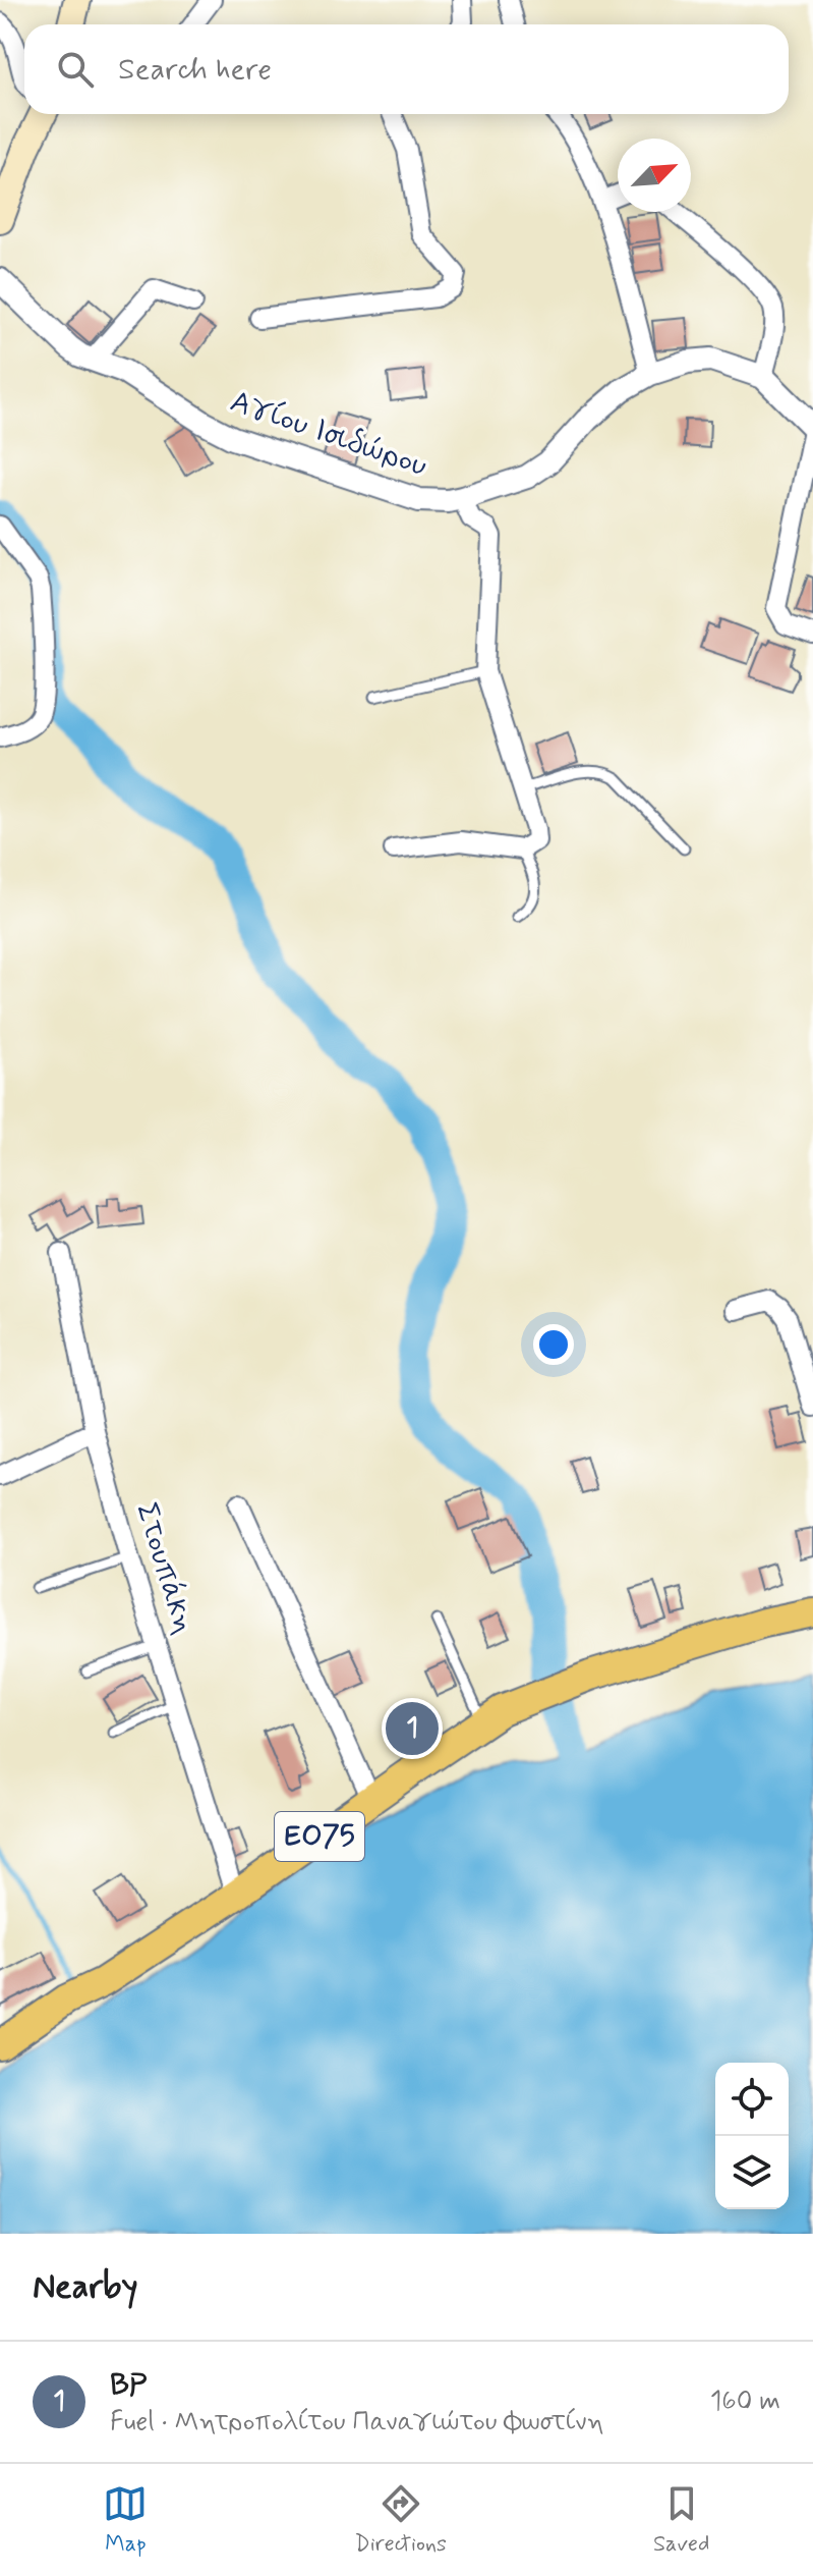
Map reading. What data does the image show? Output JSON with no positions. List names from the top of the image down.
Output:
{
  "streets": {
    "main road": ["ΕΟ75"],
    "street": ["Αγίου Ισιδώρου", "Στουπάκη"]
  },
  "crossings": [
    ["Στουπάκη", "ΕΟ75"]
  ],
  "north": "top right",
  "page": {
    "search": "Search here",
    "pins": "1",
    "heading": "Nearby",
    "list": [
      {
        "mark": "1",
        "name": "BP",
        "note": "Fuel · Μητροπολίτου Παναγιώτου Φωστίνη",
        "value": "160 m"
      }
    ],
    "nav": ["Map", "Directions", "Saved"]
  }
}
